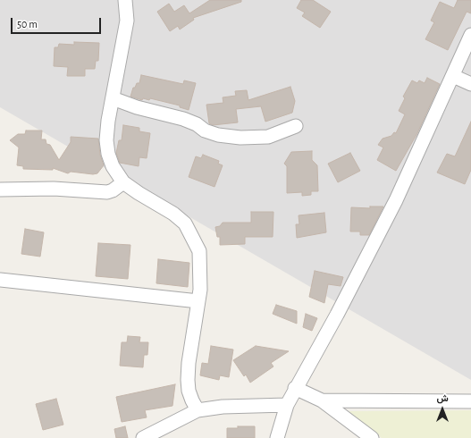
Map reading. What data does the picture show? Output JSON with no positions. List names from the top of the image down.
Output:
{
  "scale_bar": "50 m",
  "north": "top"
}
